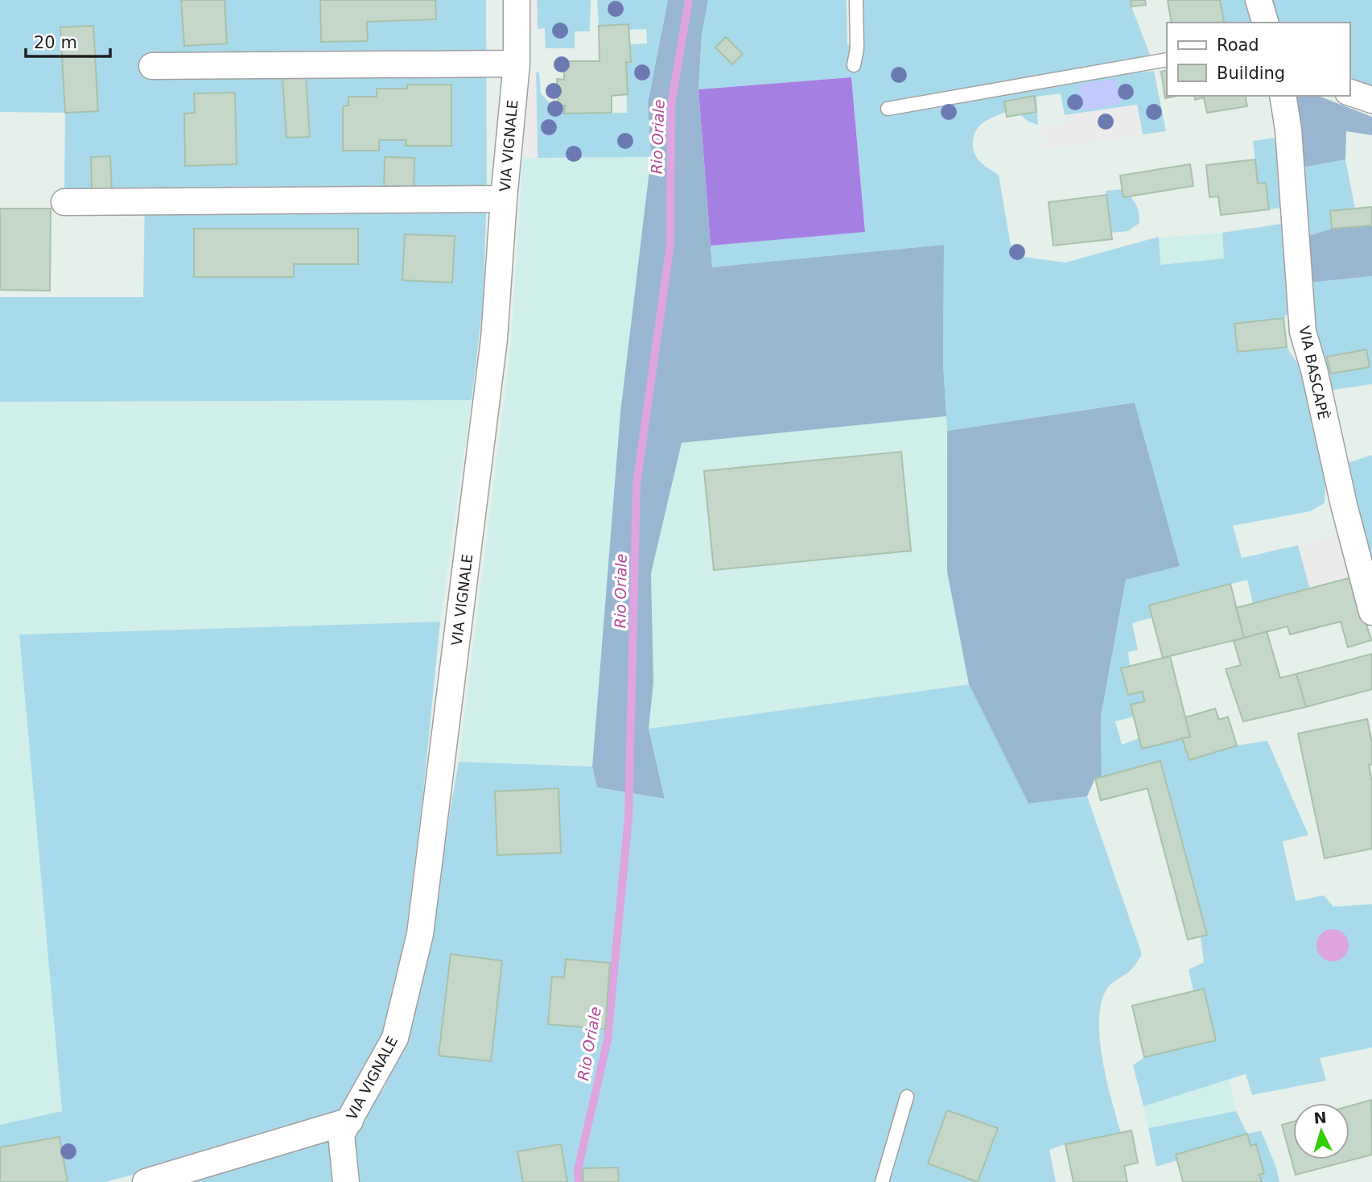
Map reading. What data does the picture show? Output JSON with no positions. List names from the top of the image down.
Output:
{
  "streets": {
    "street": ["VIA VIGNALE", "VIA BASCAPÈ"]
  },
  "water": ["Rio Oriale"],
  "legend": ["Road", "Building"],
  "scale_bar": "20 m",
  "north": "top"
}
